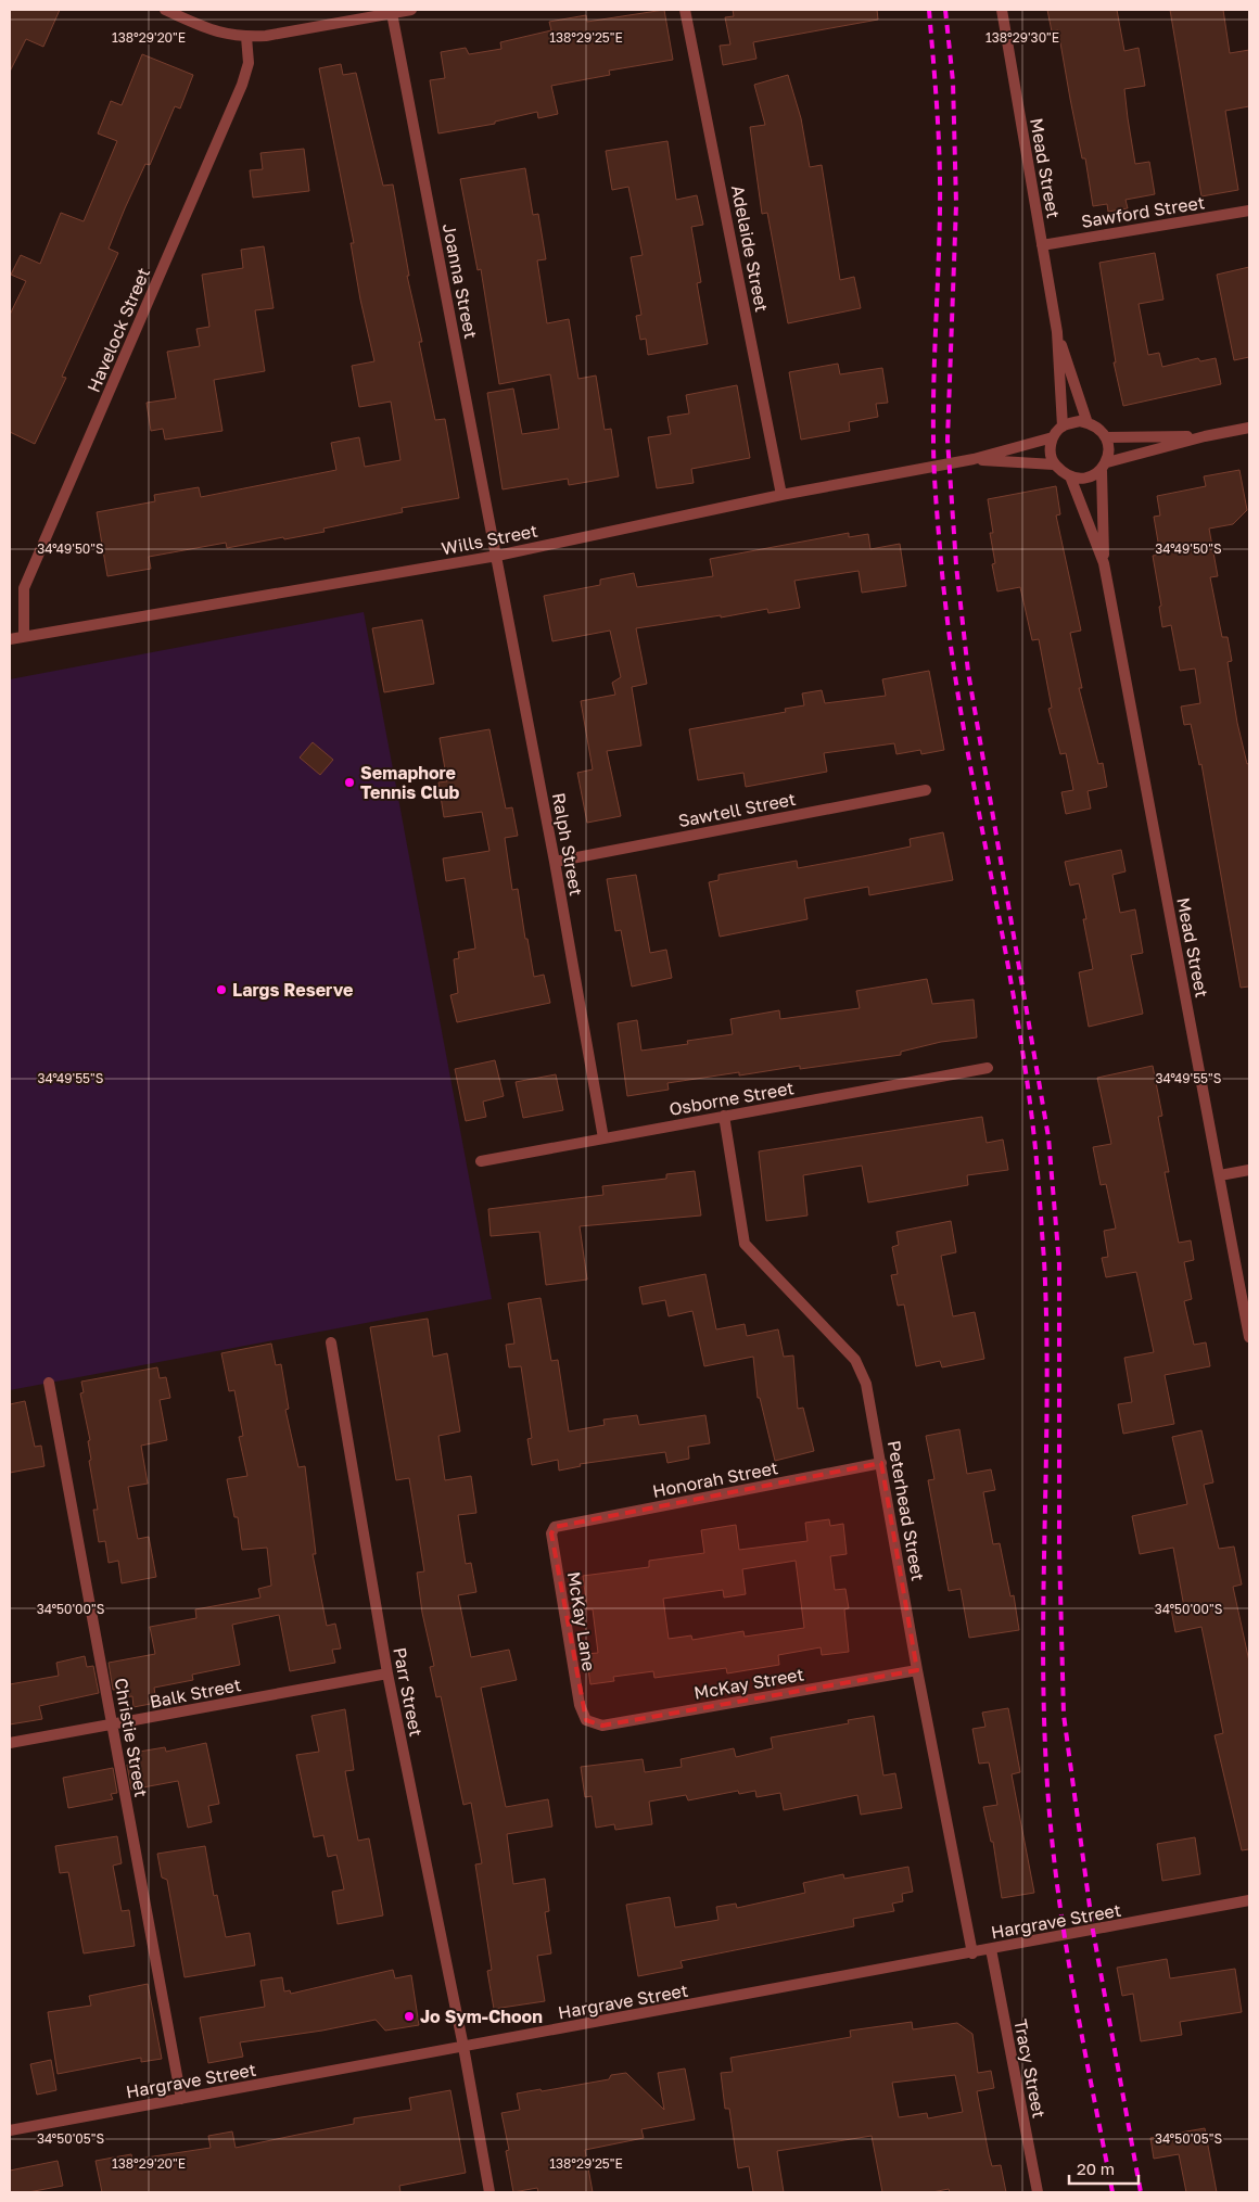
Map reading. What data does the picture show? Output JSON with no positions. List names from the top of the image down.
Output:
{
  "streets": {
    "street": [
      "Mead Street",
      "Sawford Street",
      "Adelaide Street",
      "Joanna Street",
      "Havelock Street",
      "Wills Street",
      "Sawtell Street",
      "Ralph Street",
      "Osborne Street",
      "Honorah Street",
      "Peterhead Street",
      "McKay Lane",
      "McKay Street",
      "Parr Street",
      "Balk Street",
      "Christie Street",
      "Hargrave Street",
      "Tracy Street"
    ]
  },
  "crossings": [
    ["Mead Street", "Sawford Street"],
    ["Mead Street", "Wills Street"],
    ["Adelaide Street", "Wills Street"],
    ["Joanna Street", "Wills Street"],
    ["Joanna Street", "Ralph Street"],
    ["Havelock Street", "Wills Street"],
    ["Wills Street", "Ralph Street"],
    ["Sawtell Street", "Ralph Street"],
    ["Ralph Street", "Osborne Street"],
    ["Osborne Street", "Peterhead Street"],
    ["Honorah Street", "Peterhead Street"],
    ["Honorah Street", "McKay Lane"],
    ["Peterhead Street", "McKay Street"],
    ["Peterhead Street", "Hargrave Street"],
    ["McKay Lane", "McKay Street"],
    ["Parr Street", "Balk Street"],
    ["Parr Street", "Hargrave Street"],
    ["Balk Street", "Christie Street"],
    ["Christie Street", "Hargrave Street"],
    ["Hargrave Street", "Tracy Street"]
  ],
  "places": ["Semaphore Tennis Club", "Largs Reserve", "Jo Sym-Choon"],
  "scale_bar": "20 m",
  "coordinates": [
    "138°29'20\"E",
    "138°29'25\"E",
    "138°29'30\"E",
    "34°49'50\"S",
    "34°49'55\"S",
    "34°50'00\"S",
    "34°50'05\"S"
  ]
}
